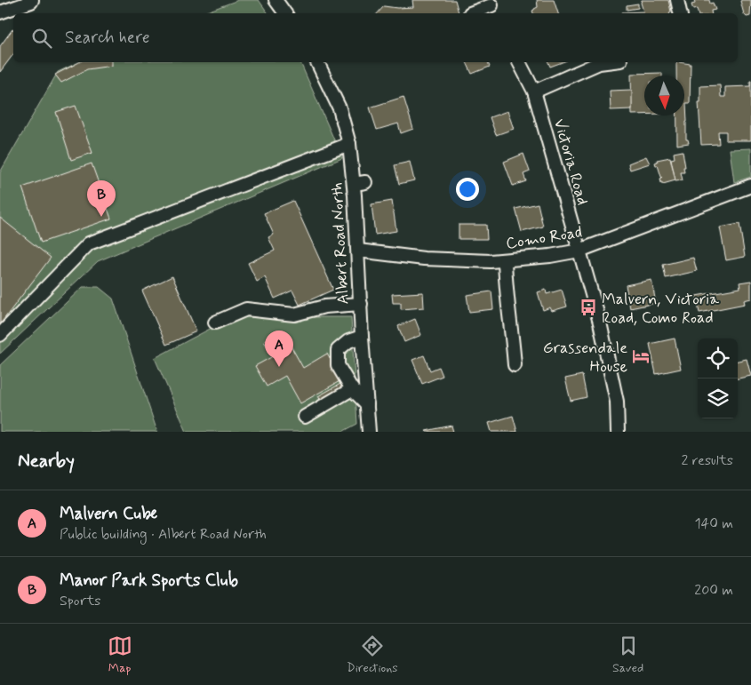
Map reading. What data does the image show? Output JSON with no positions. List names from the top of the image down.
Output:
{
  "streets": {
    "street": ["Victoria Road", "Como Road", "Albert Road North"]
  },
  "crossings": [
    ["Victoria Road", "Como Road"],
    ["Como Road", "Albert Road North"]
  ],
  "places": {
    "bus stop": ["Malvern, Victoria Road, Como Road"],
    "hotel": ["Grassendale House"]
  },
  "north": "bottom",
  "page": {
    "search": "Search here",
    "pins": ["B", "A"],
    "heading": ["Nearby", "2 results"],
    "list": [
      {
        "mark": "A",
        "name": "Malvern Cube",
        "note": "Public building · Albert Road North",
        "value": "140 m"
      },
      {
        "mark": "B",
        "name": "Manor Park Sports Club",
        "note": "Sports",
        "value": "200 m"
      }
    ],
    "nav": ["Map", "Directions", "Saved"]
  }
}
